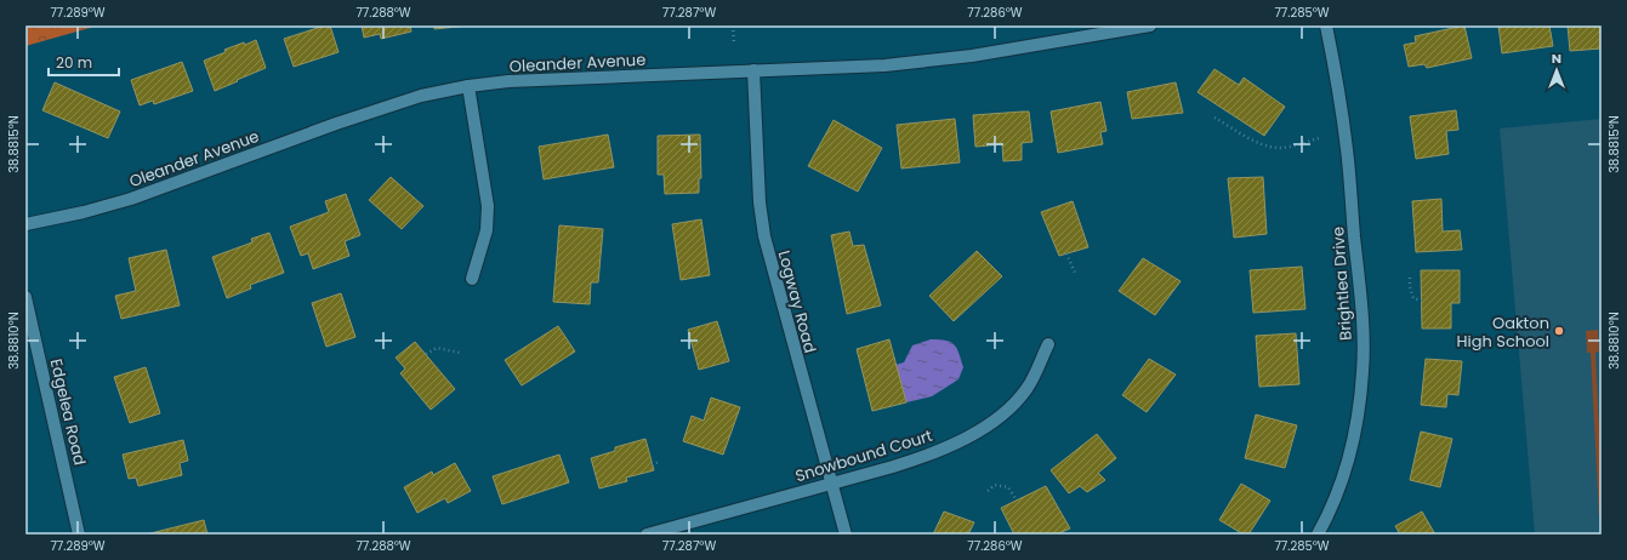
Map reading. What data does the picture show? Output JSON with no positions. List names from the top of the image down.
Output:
{
  "streets": {
    "street": [
      "Oleander Avenue",
      "Brightlea Drive",
      "Logway Road",
      "Edgelea Road",
      "Snowbound Court"
    ]
  },
  "crossings": [
    ["Oleander Avenue", "Logway Road"],
    ["Logway Road", "Snowbound Court"]
  ],
  "places": ["Oakton High School"],
  "scale_bar": "20 m",
  "north": "top",
  "coordinates": [
    "77.289°W",
    "77.288°W",
    "77.287°W",
    "77.286°W",
    "77.285°W",
    "38.8815°N",
    "38.8810°N"
  ]
}
